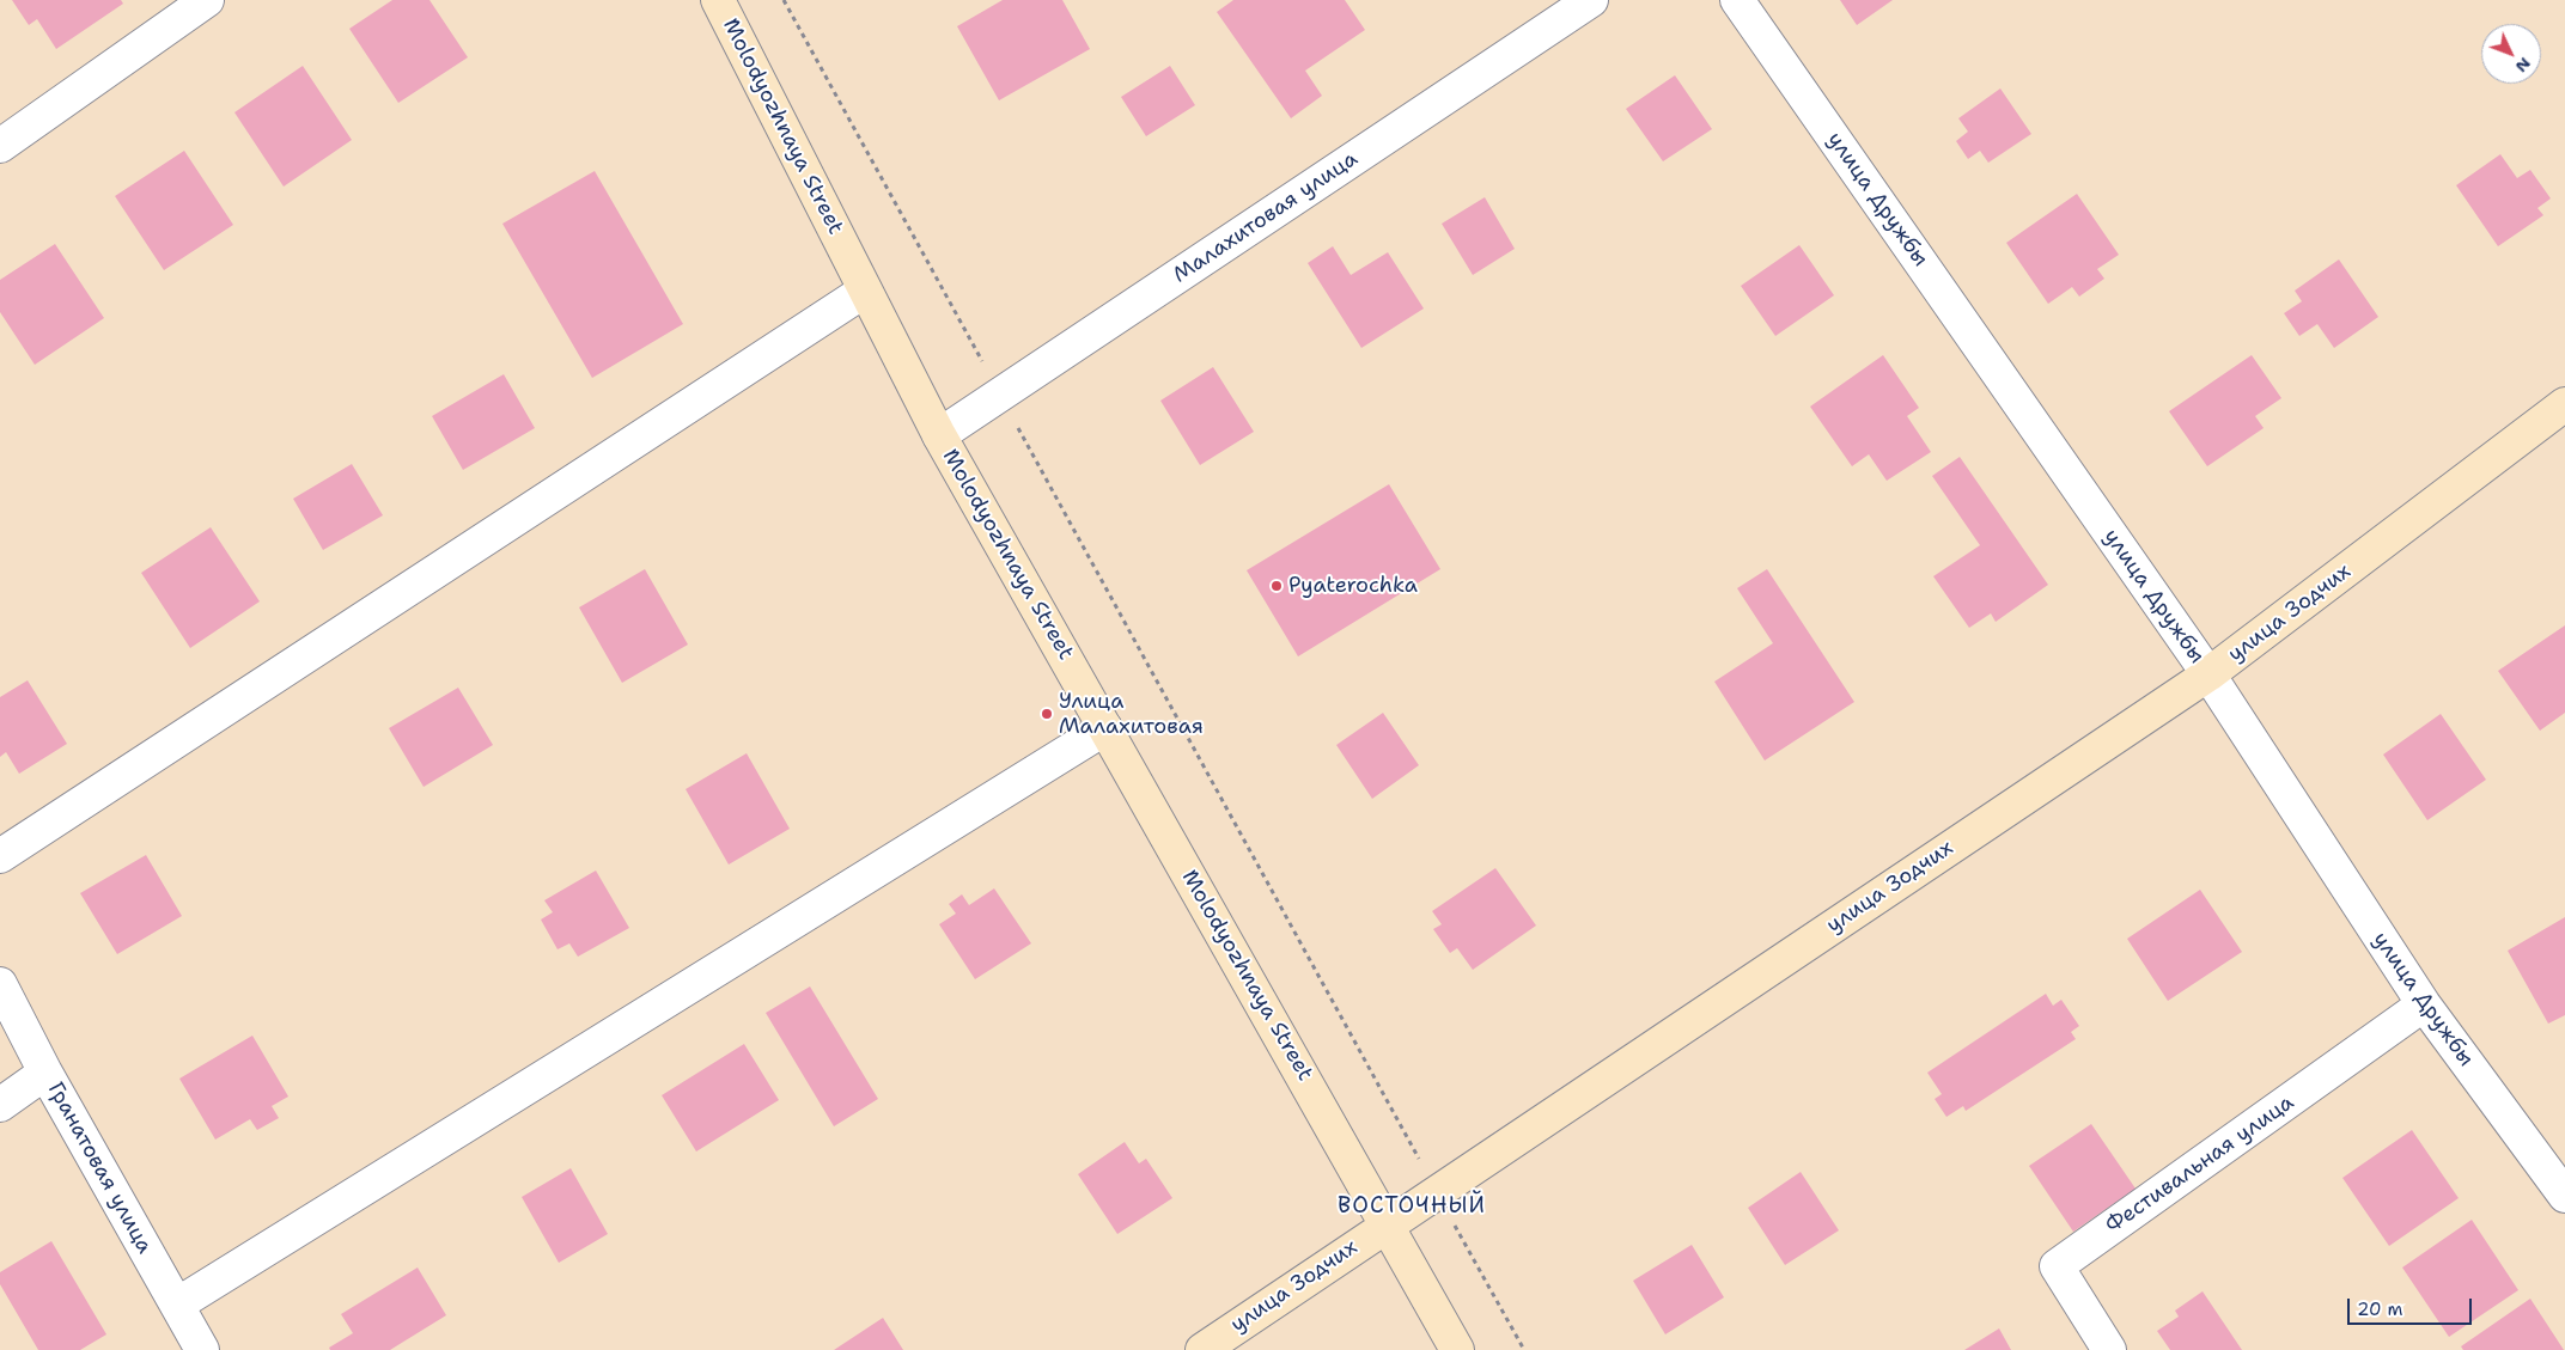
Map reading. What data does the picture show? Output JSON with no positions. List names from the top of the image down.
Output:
{
  "streets": {
    "street": [
      "Molodyozhnaya Street",
      "улица Дружбы",
      "Малахитовая улица",
      "улица Зодчих",
      "Фестивальная улица",
      "Гранатовая улица"
    ]
  },
  "crossings": [
    ["Molodyozhnaya Street", "Малахитовая улица"],
    ["Molodyozhnaya Street", "улица Зодчих"],
    ["улица Дружбы", "улица Зодчих"],
    ["улица Дружбы", "Фестивальная улица"]
  ],
  "districts": ["ВОСТОЧНЫЙ"],
  "places": ["Pyaterochka", "Улица Малахитовая"],
  "scale_bar": "20 m",
  "north": "bottom right"
}
